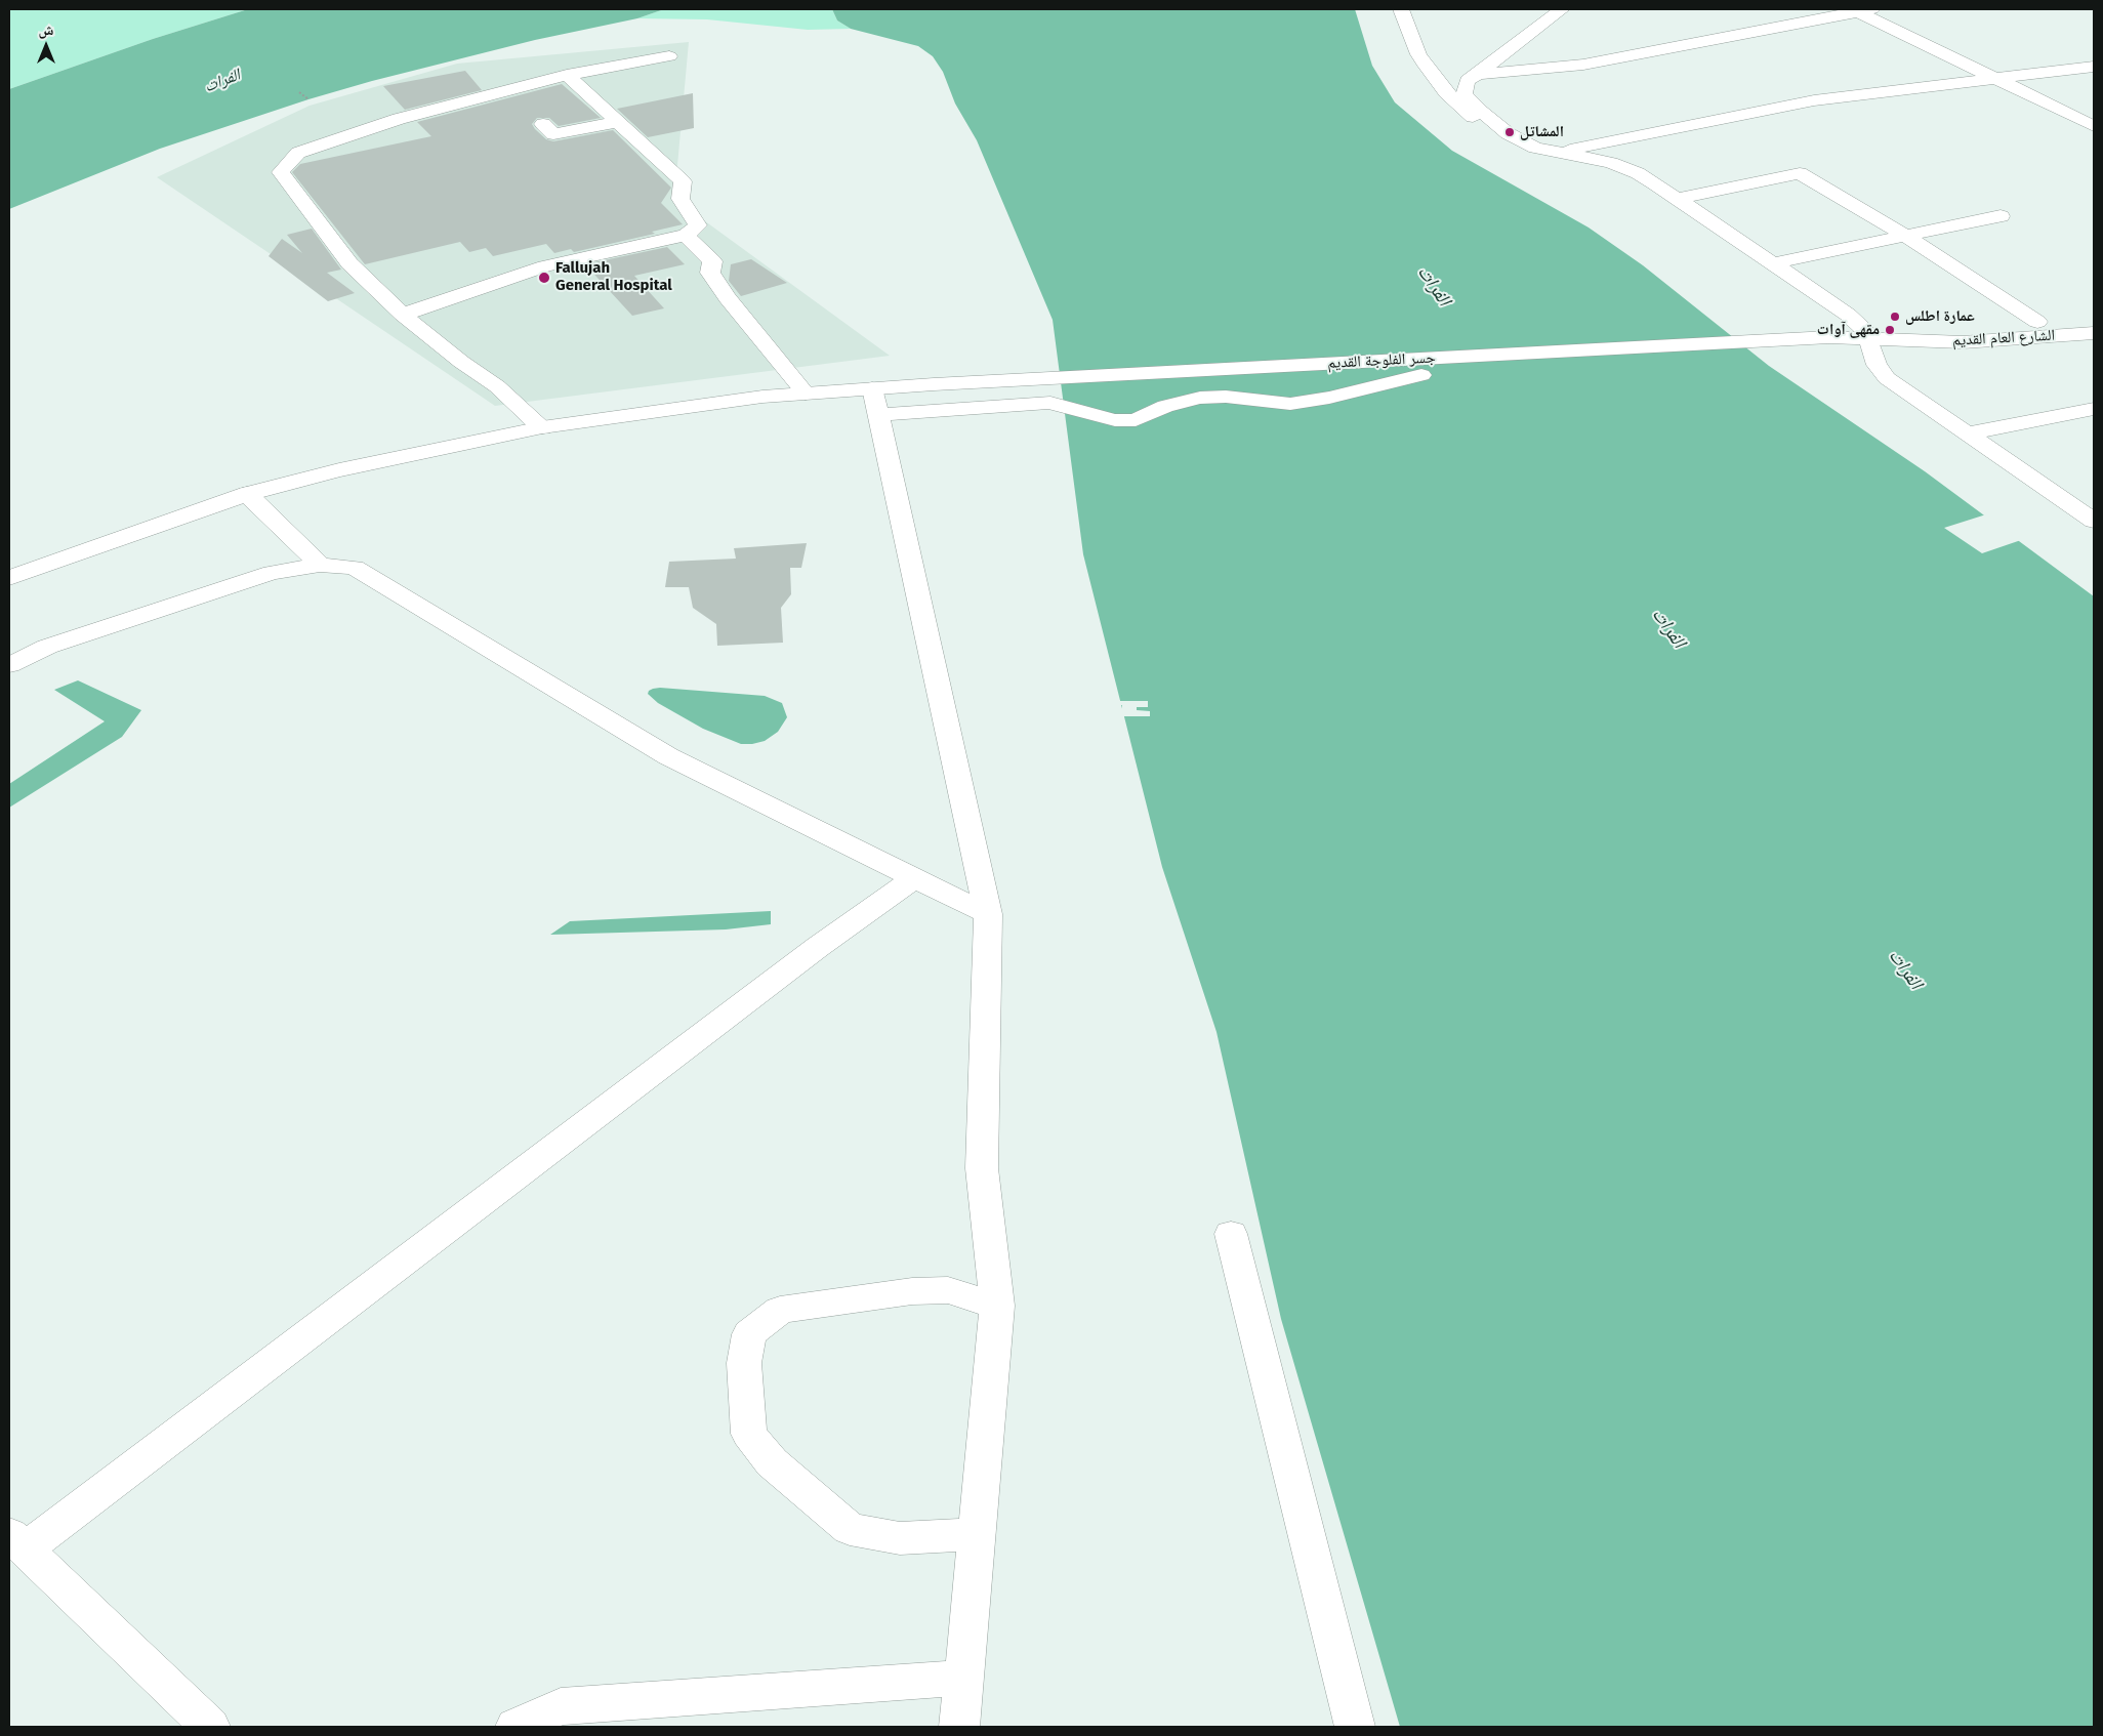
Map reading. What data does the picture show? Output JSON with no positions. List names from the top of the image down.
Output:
{
  "streets": {
    "street": ["الشارع العام القديم", "جسر الفلوجة القديم"]
  },
  "crossings": [
    ["الشارع العام القديم", "جسر الفلوجة القديم"]
  ],
  "water": ["الفرات"],
  "places": [
    "المشاتل",
    "Fallujah General Hospital",
    "عمارة اطلس",
    "مقهى آوات"
  ],
  "north": "top"
}
